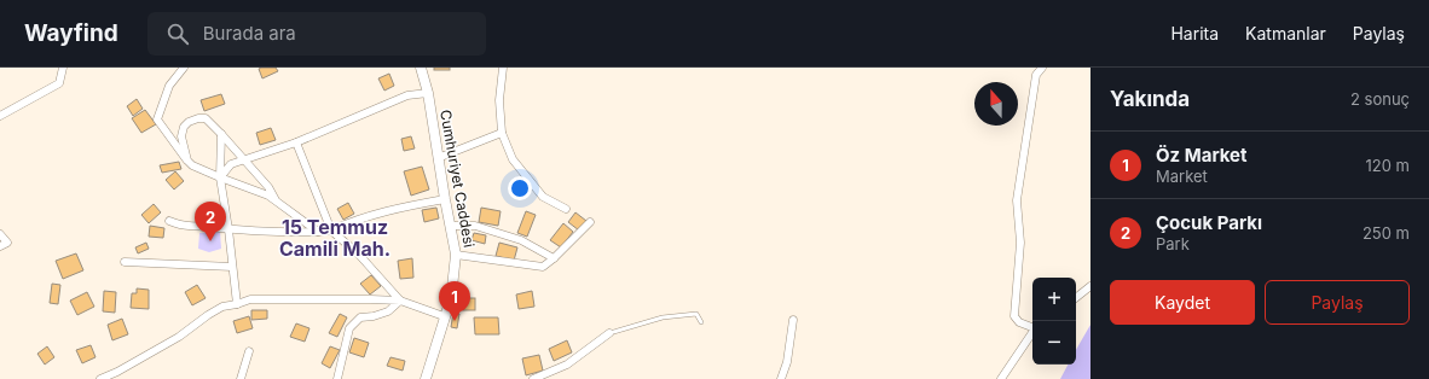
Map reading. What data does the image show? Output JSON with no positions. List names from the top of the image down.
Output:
{
  "streets": {
    "street": ["Cumhuriyet Caddesi"]
  },
  "districts": ["15 Temmuz Camili Mah."],
  "north": "top",
  "page": {
    "header": "Wayfind",
    "search": "Burada ara",
    "nav": ["Harita", "Katmanlar", "Paylaş"],
    "heading": ["Yakında", "2 sonuç"],
    "list": [
      {
        "mark": "1",
        "name": "Öz Market",
        "note": "Market",
        "value": "120 m"
      },
      {
        "mark": "2",
        "name": "Çocuk Parkı",
        "note": "Park",
        "value": "250 m"
      }
    ],
    "pins": ["2", "1"],
    "buttons": ["Kaydet", "Paylaş"],
    "map_buttons": ["+", "−"]
  }
}
